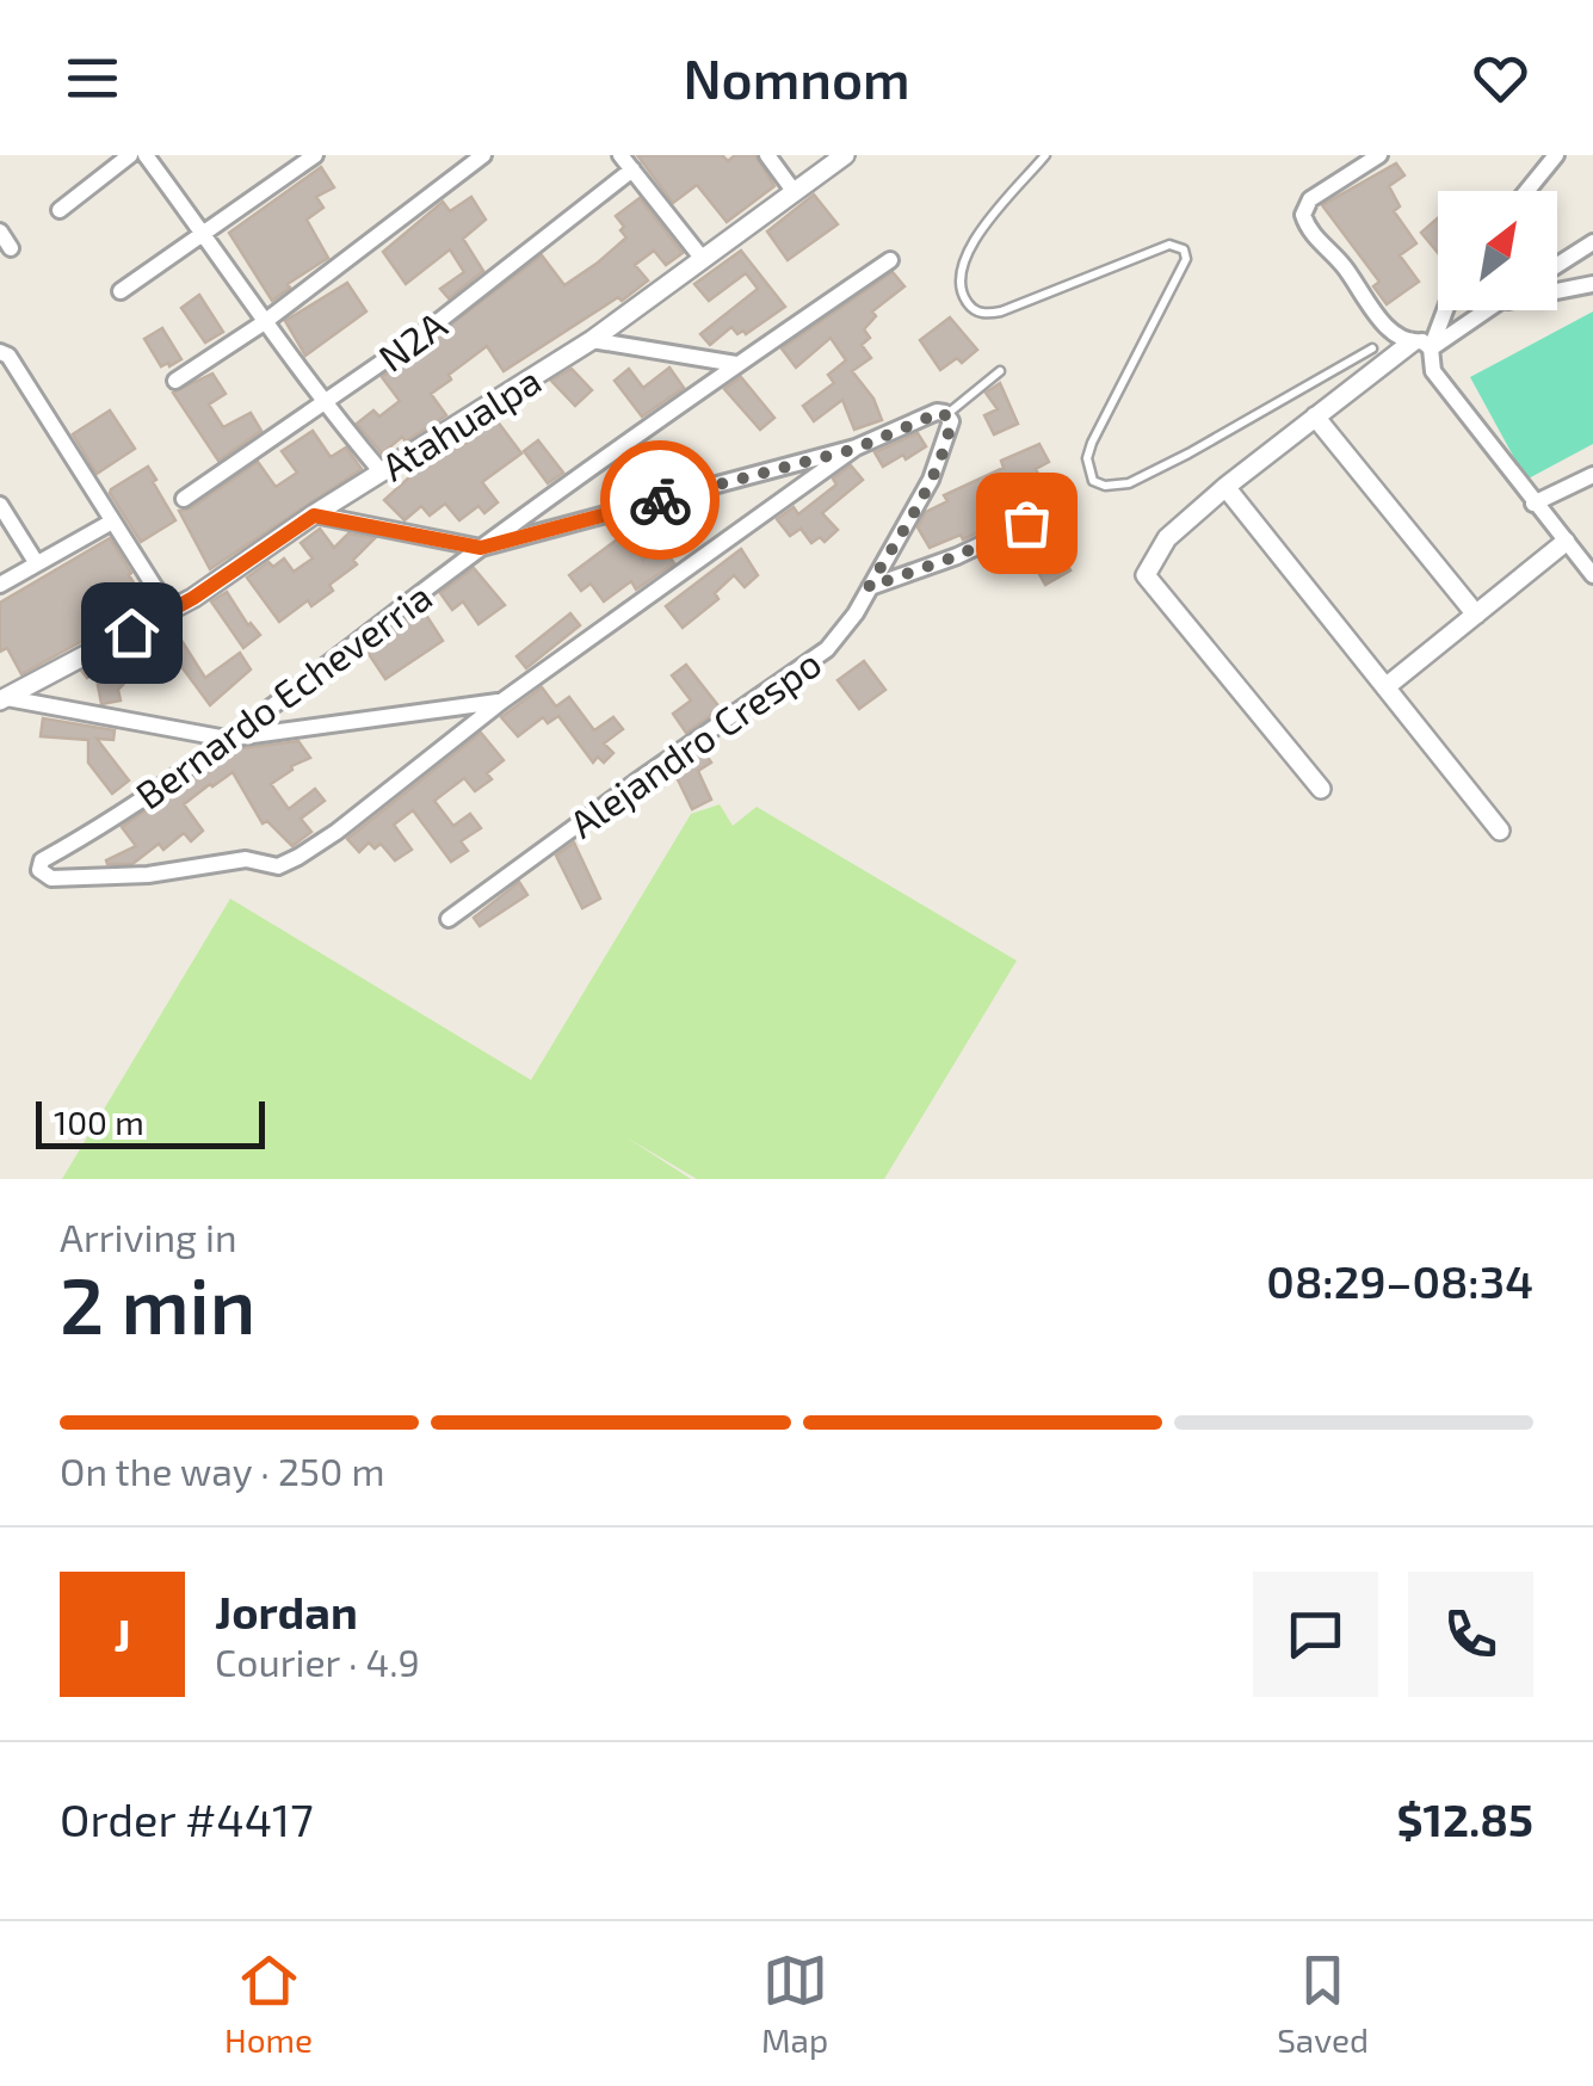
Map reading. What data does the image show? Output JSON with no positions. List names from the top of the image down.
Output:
{
  "streets": {
    "street": [
      "N2A",
      "Atahualpa",
      "Bernardo Echeverria",
      "Alejandro Crespo"
    ]
  },
  "scale_bar": "100 m",
  "north": "top right",
  "page": {
    "header": "Nomnom",
    "scale": "100 m",
    "heading": ["2 min", "Arriving in", "08:29–08:34"],
    "panel": [
      "Jordan",
      "Courier · 4.9",
      "Order #4417",
      "$12.85"
    ],
    "bar": "On the way · 250 m",
    "round": "J",
    "tabs": ["Home", "Map", "Saved"]
  }
}
